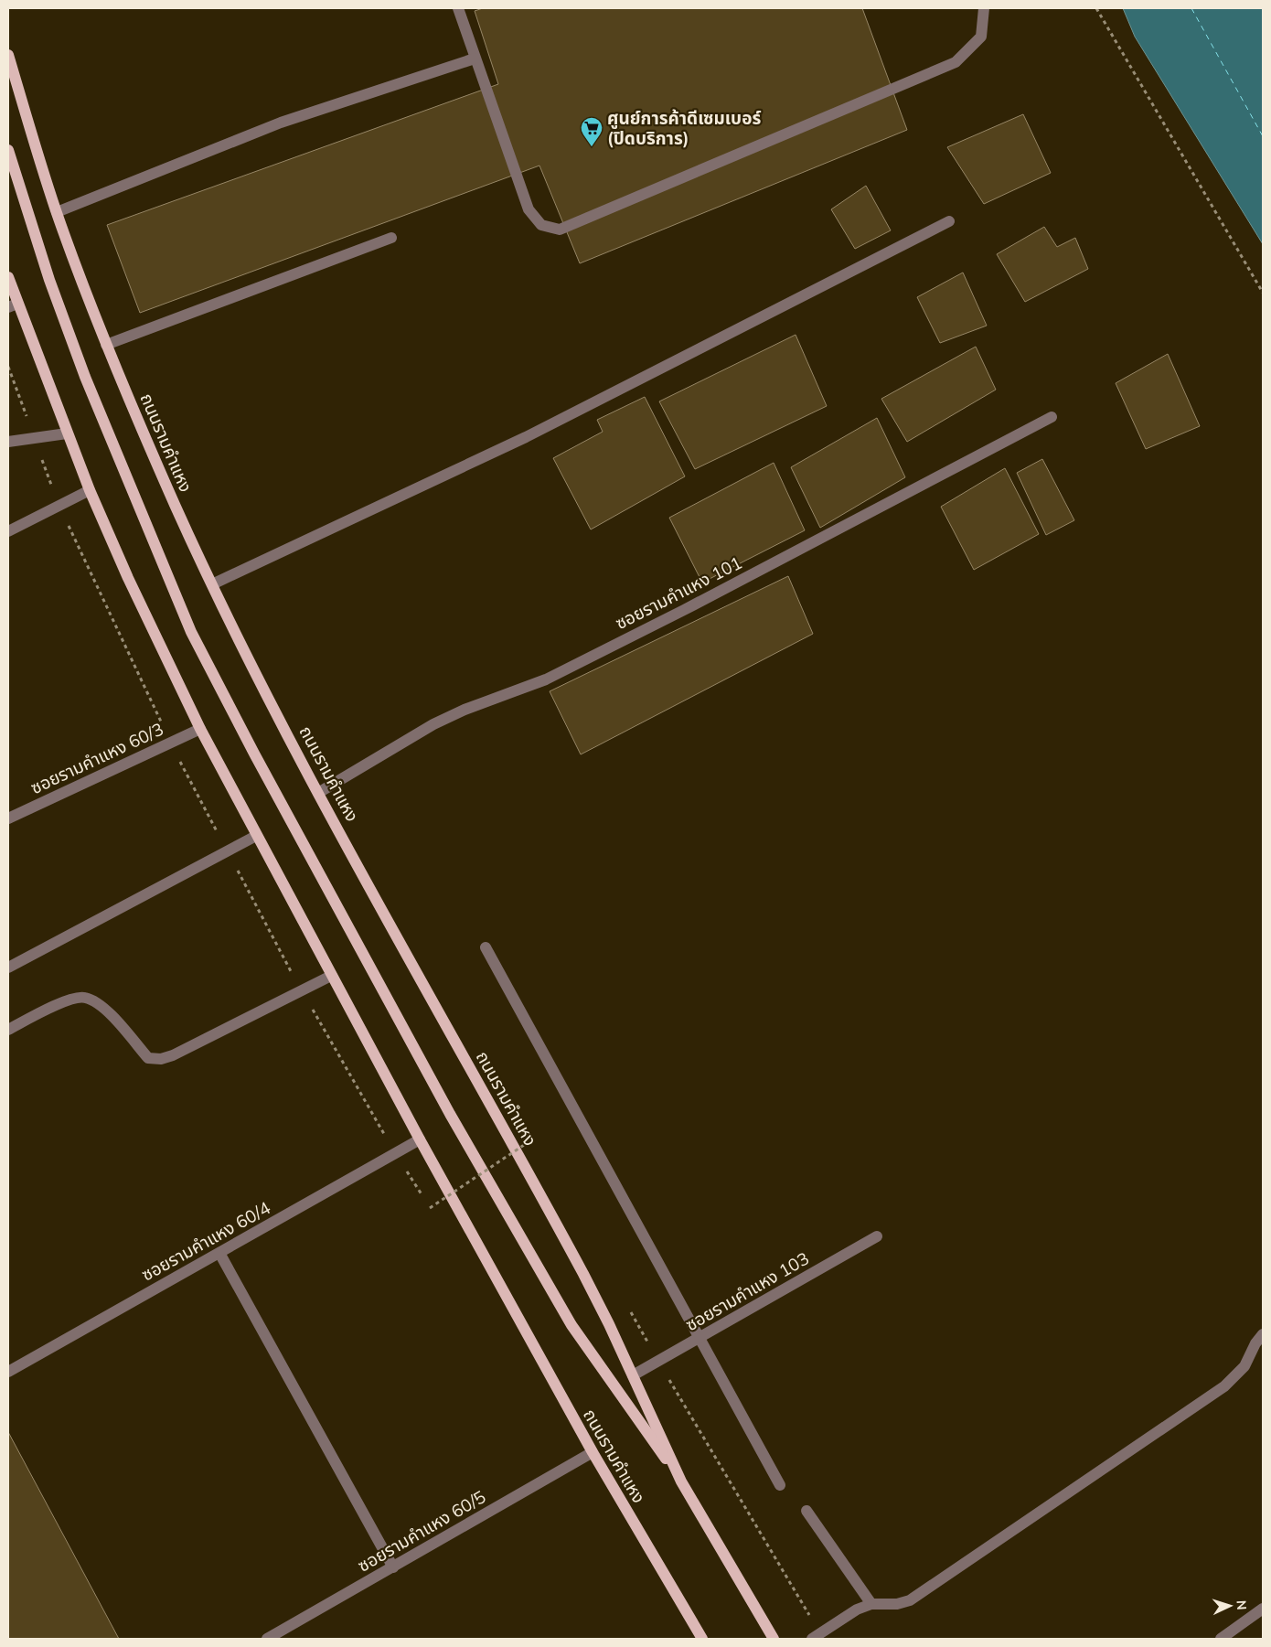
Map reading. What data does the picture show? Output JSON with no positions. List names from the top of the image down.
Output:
{
  "streets": {
    "main road": ["ถนนรามคำแหง"],
    "street": [
      "ซอยรามคำแหง 101",
      "ซอยรามคำแหง 60/3",
      "ซอยรามคำแหง 60/4",
      "ซอยรามคำแหง 103",
      "ซอยรามคำแหง 60/5"
    ]
  },
  "crossings": [
    ["ถนนรามคำแหง", "ซอยรามคำแหง 101"],
    ["ถนนรามคำแหง", "ซอยรามคำแหง 60/3"],
    ["ถนนรามคำแหง", "ซอยรามคำแหง 60/4"],
    ["ถนนรามคำแหง", "ซอยรามคำแหง 103"],
    ["ถนนรามคำแหง", "ซอยรามคำแหง 60/5"]
  ],
  "places": {
    "supermarket": ["ศูนย์การค้าดีเซมเบอร์ (ปิดบริการ)"]
  },
  "north": "right"
}
